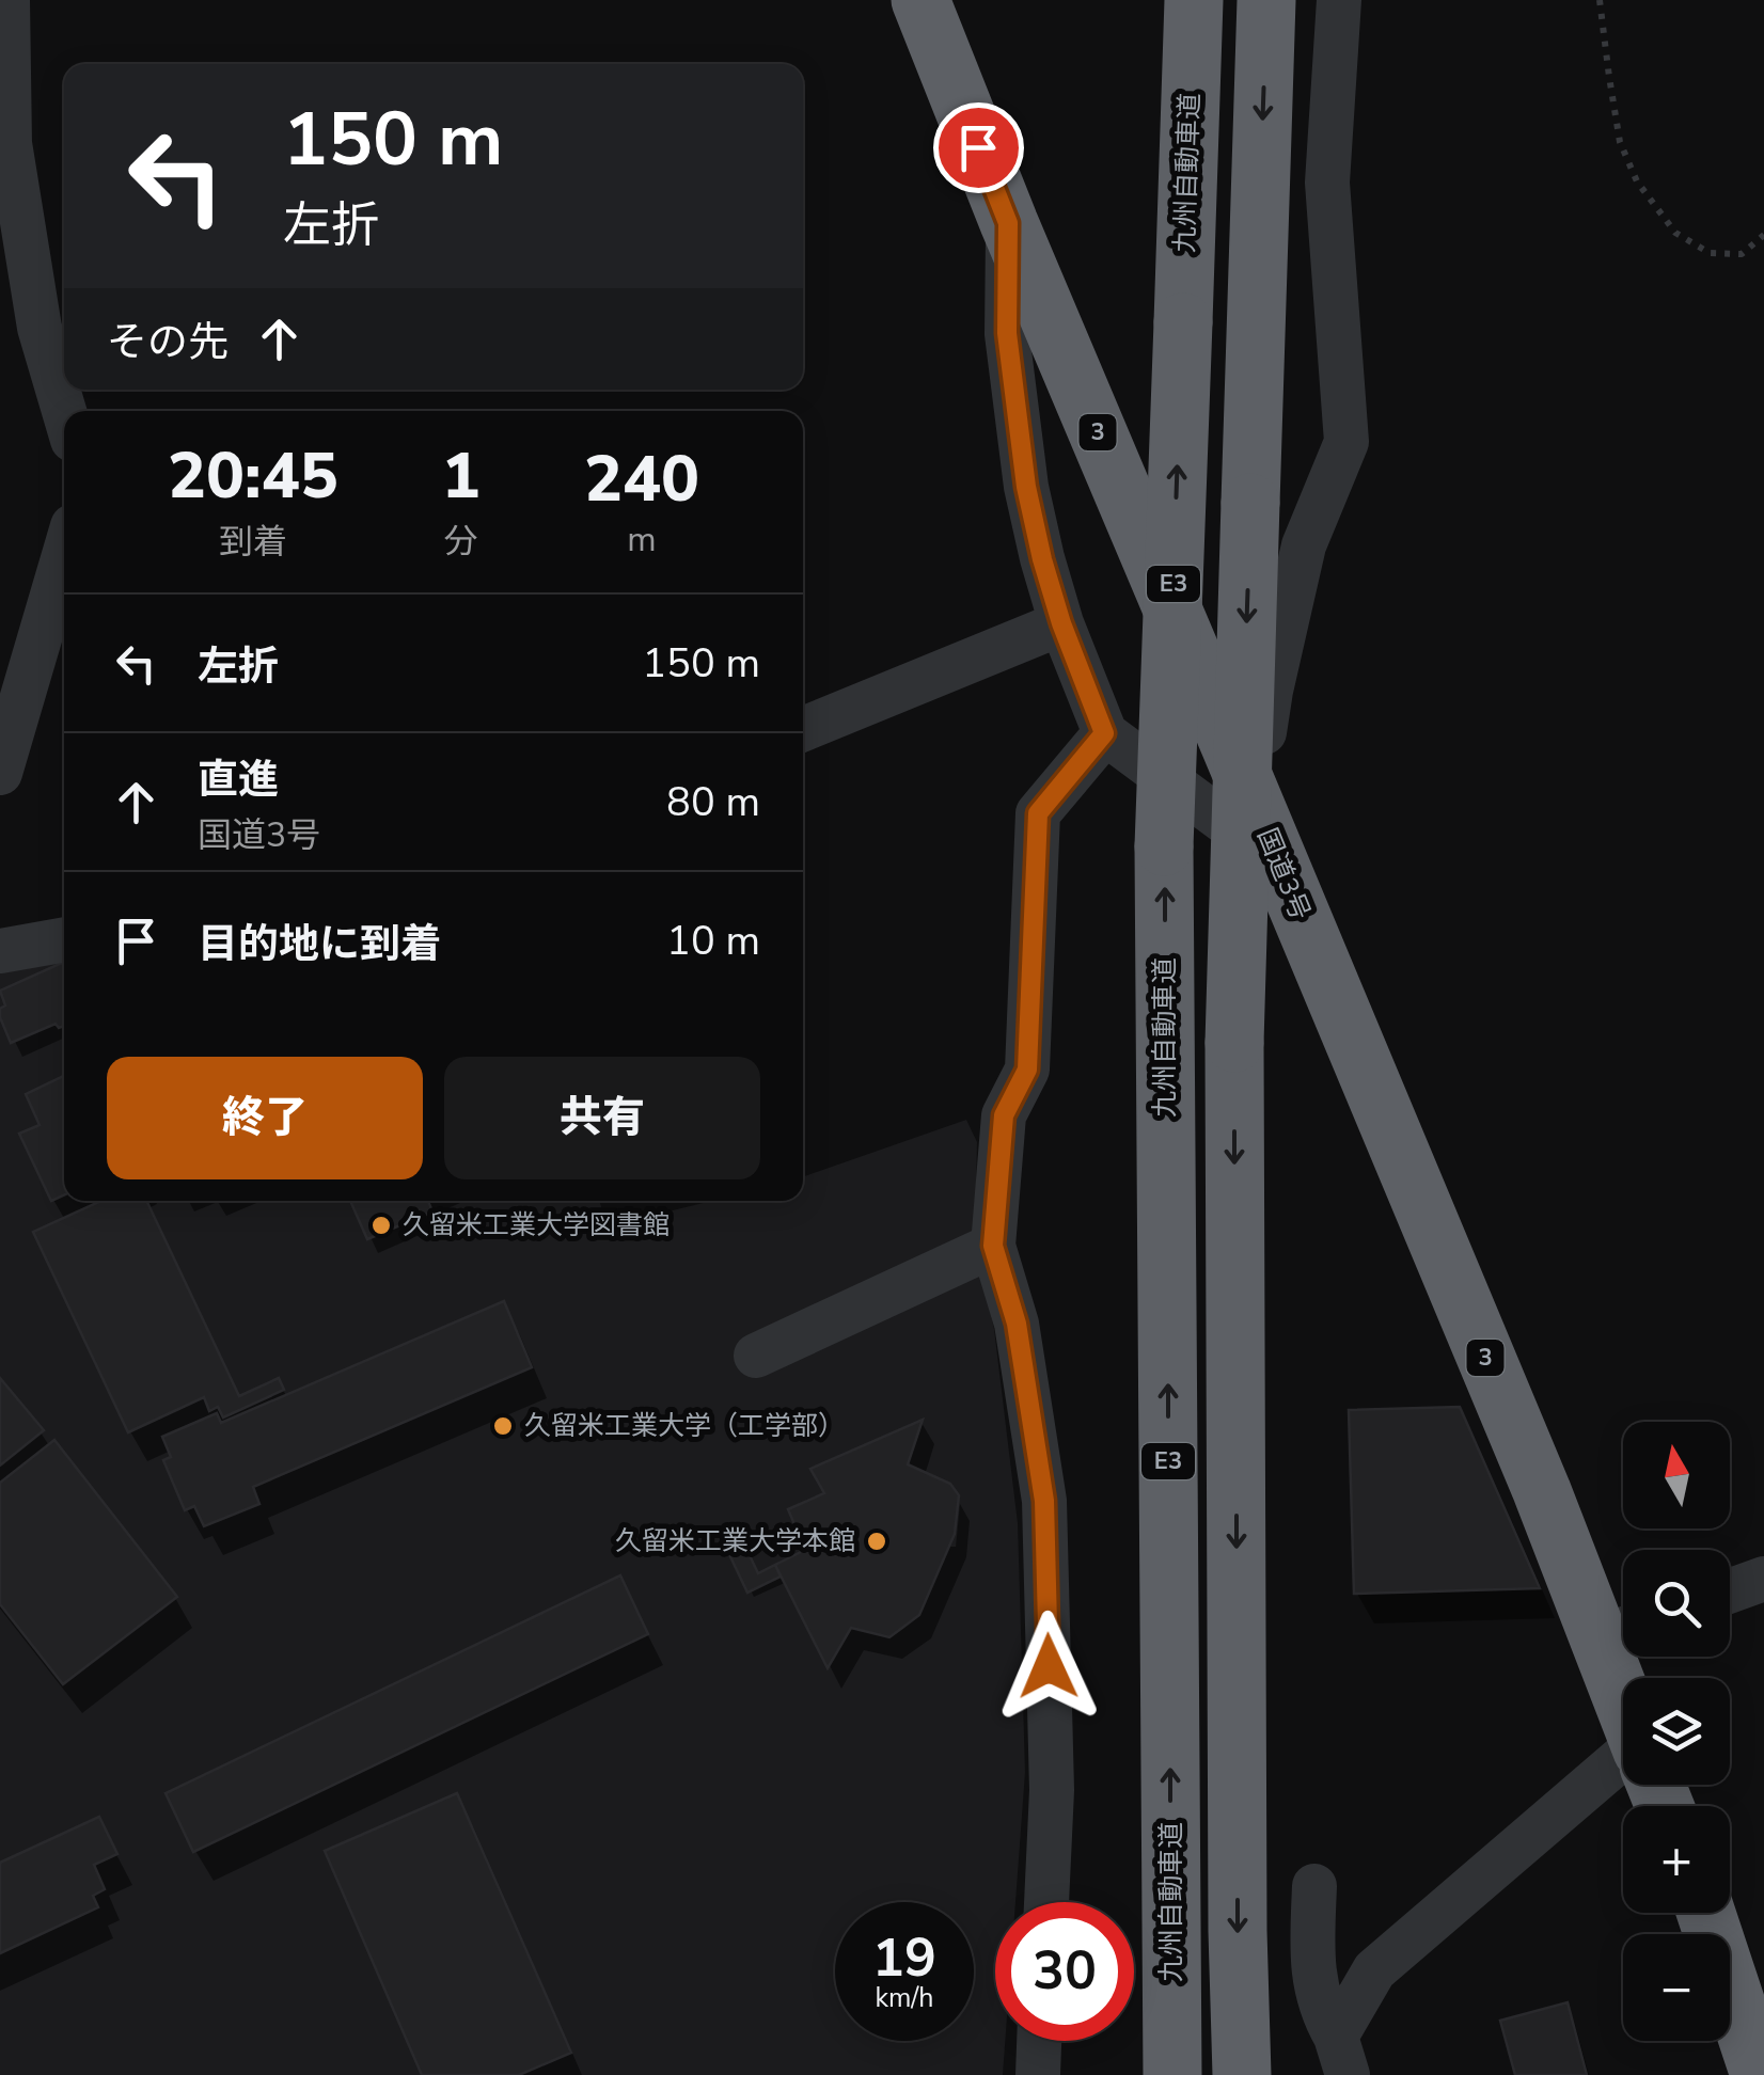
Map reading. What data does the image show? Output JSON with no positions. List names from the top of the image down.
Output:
{
  "streets": {
    "highway": [
      "九州自動車道",
      "3",
      "E3",
      "国道3号"
    ]
  },
  "places": ["久留米工業大学図書館", "久留米工業大学（工学部）", "久留米工業大学本館"],
  "north": "top",
  "page": {
    "turn": ["150 m", "左折"],
    "then": "その先",
    "eta": [
      "20:45",
      "到着",
      "1",
      "分",
      "240",
      "m"
    ],
    "list": [
      {
        "name": "左折",
        "value": "150 m"
      },
      {
        "name": "直進",
        "note": "国道3号",
        "value": "80 m"
      },
      {
        "name": "目的地に到着",
        "value": "10 m"
      }
    ],
    "buttons": ["終了", "共有"],
    "map_buttons": ["+", "−"],
    "speed": "19 km/h",
    "limit": "30"
  }
}
